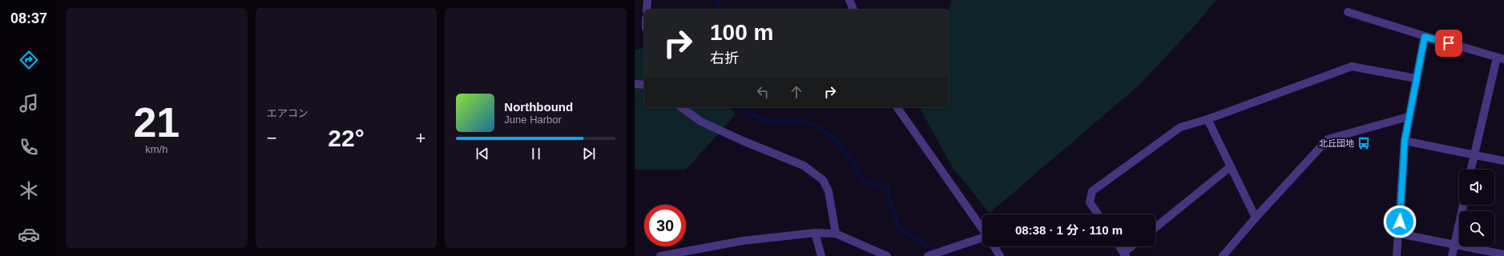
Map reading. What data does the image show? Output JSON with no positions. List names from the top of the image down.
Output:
{
  "places": {
    "bus stop": ["北丘団地"]
  },
  "page": {
    "tabs": "08:37",
    "tile": [
      ["21", "km/h"],
      "エアコン"
    ],
    "turn": ["100 m", "右折"],
    "song": ["Northbound", "June Harbor"],
    "heat": ["−", "22°", "+"],
    "limit": "30",
    "trip": "08:38 · 1 分 · 110 m"
  }
}
